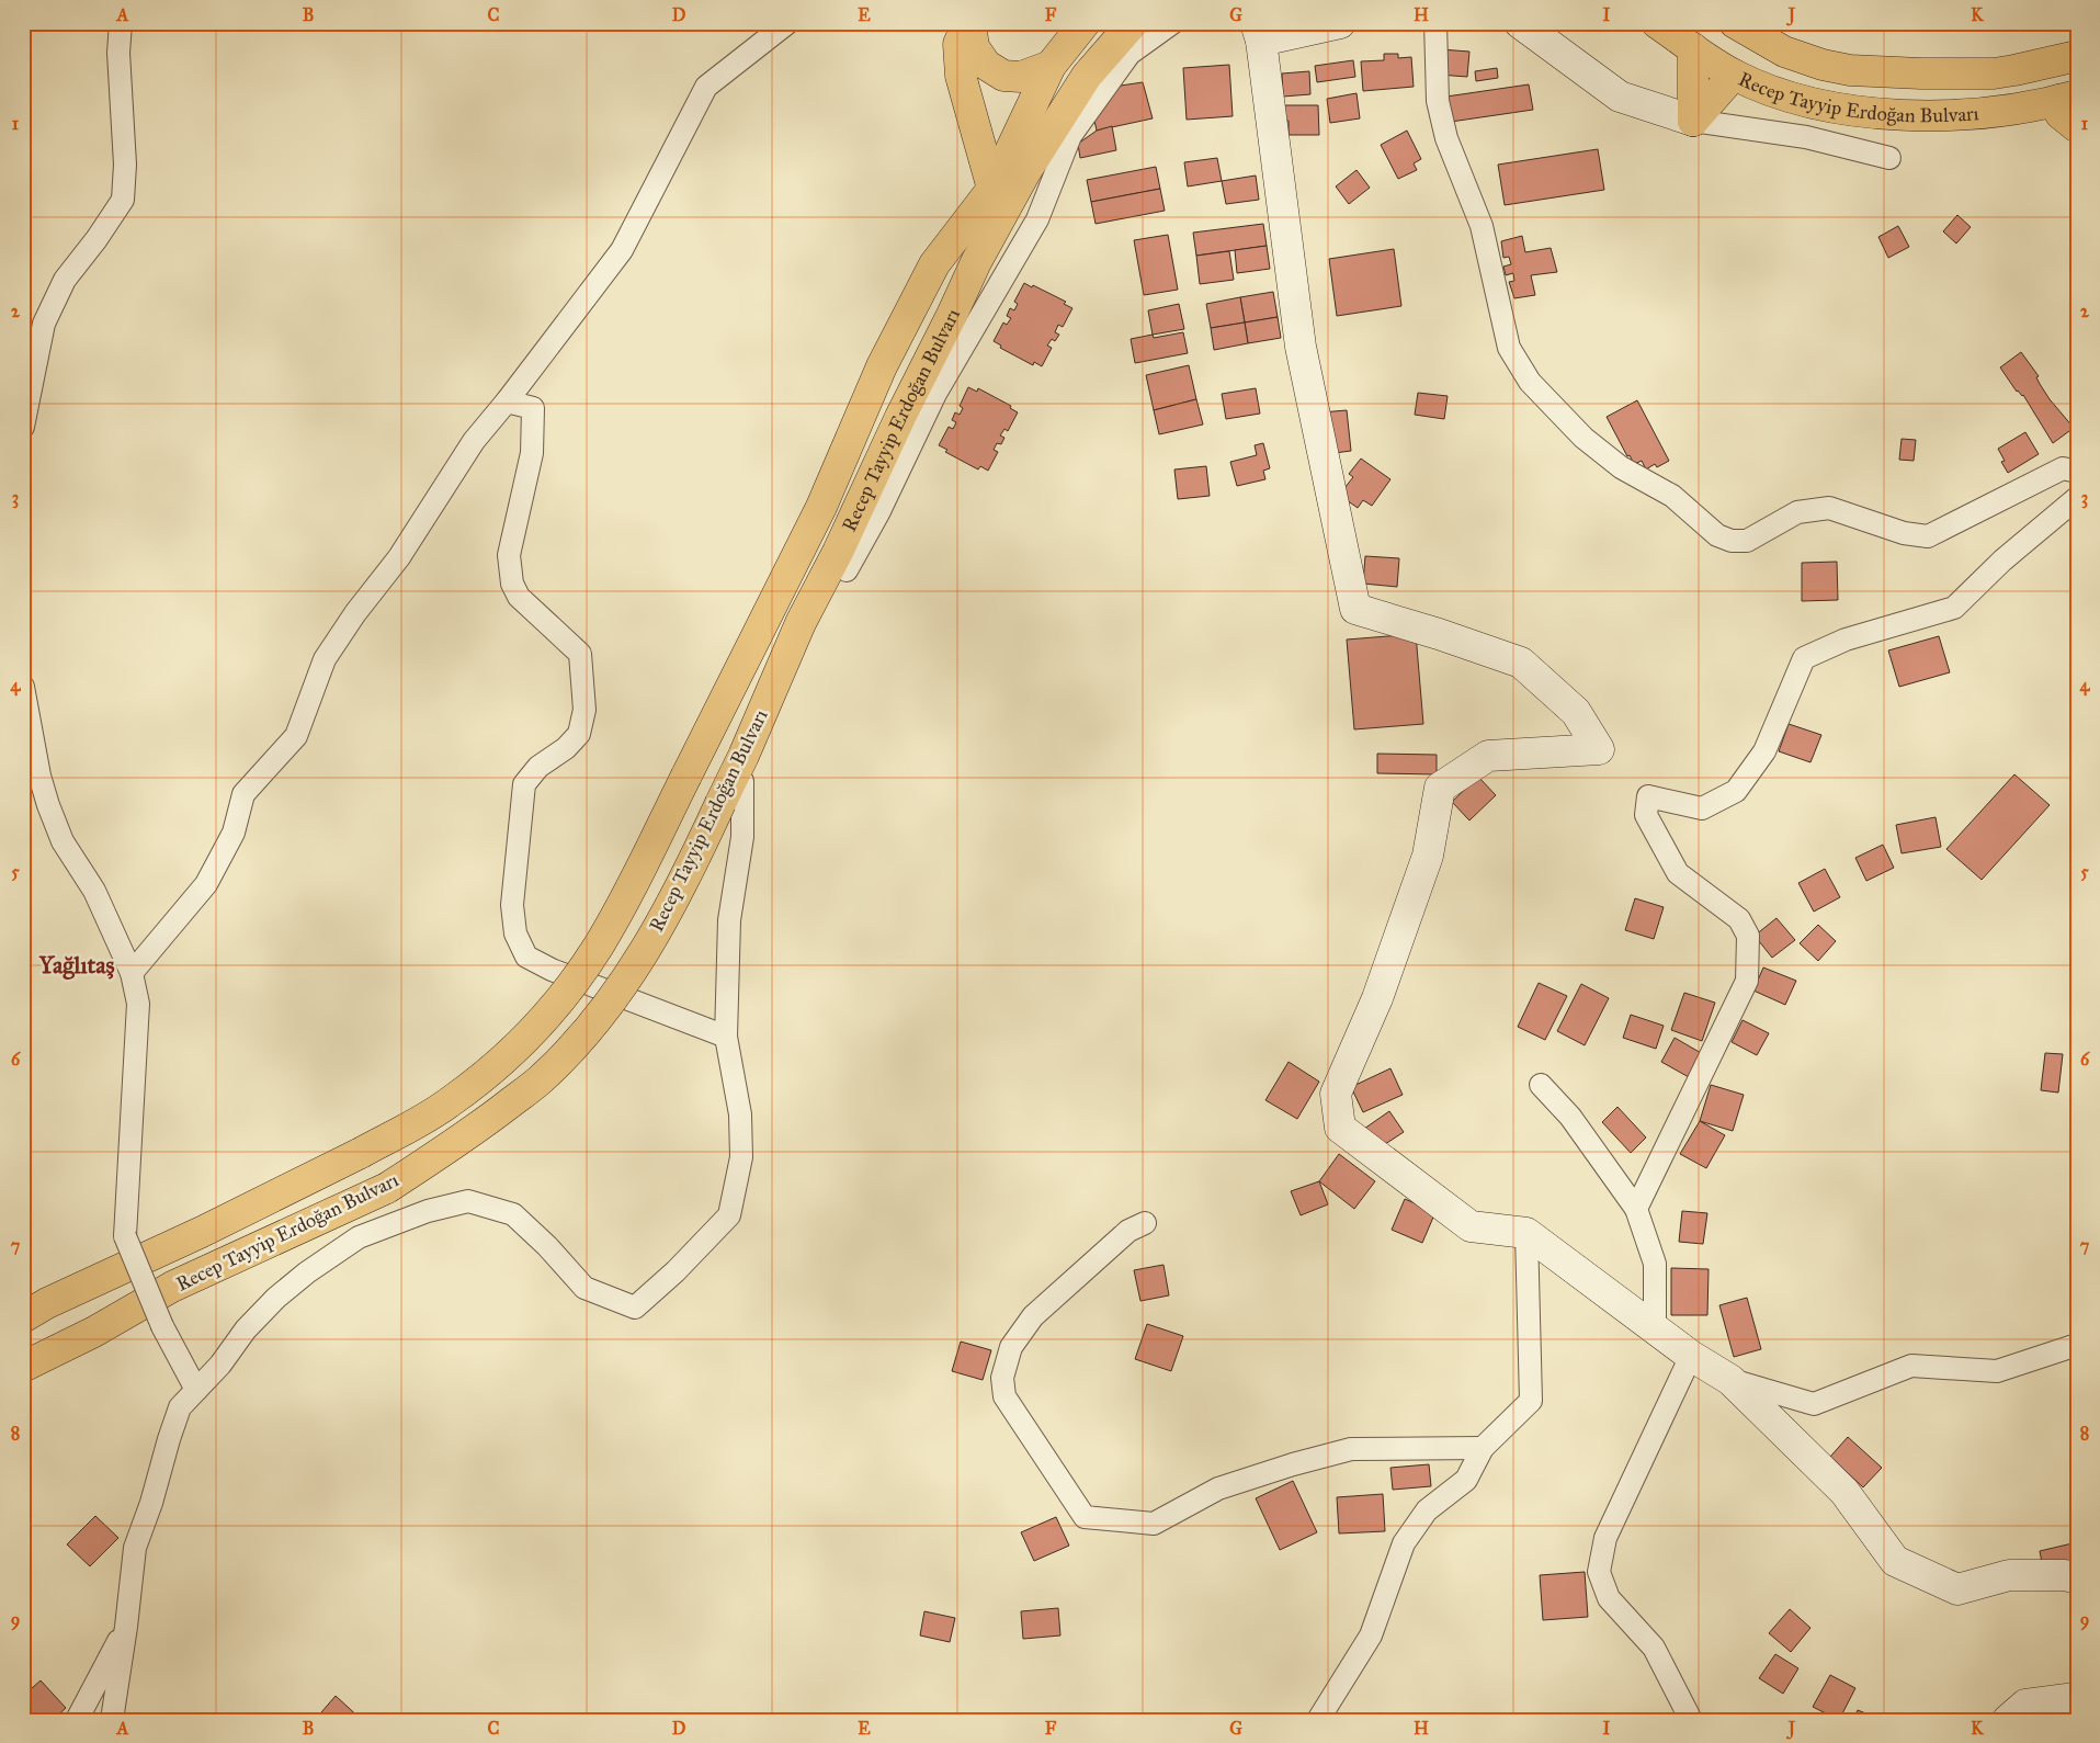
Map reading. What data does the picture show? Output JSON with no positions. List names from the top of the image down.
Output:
{
  "streets": {
    "main road": ["Recep Tayyip Erdoğan Bulvarı"]
  },
  "districts": ["Yağlıtaş"],
  "grid": {
    "columns": [
      "A",
      "B",
      "C",
      "D",
      "E",
      "F",
      "G",
      "H",
      "I",
      "J",
      "K"
    ],
    "rows": [
      "1",
      "2",
      "3",
      "4",
      "5",
      "6",
      "7",
      "8",
      "9"
    ]
  }
}
